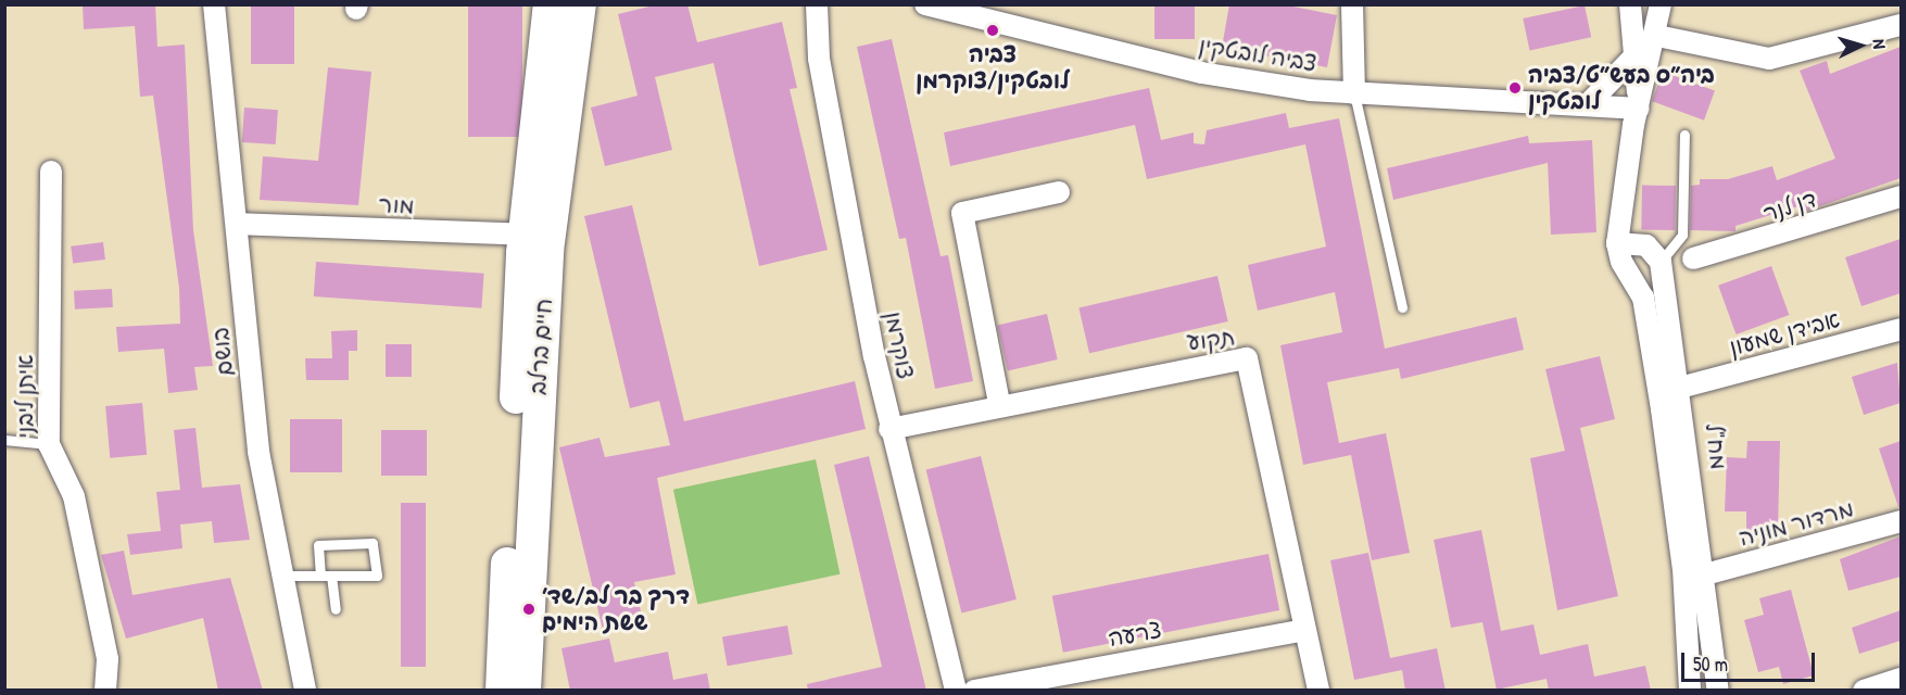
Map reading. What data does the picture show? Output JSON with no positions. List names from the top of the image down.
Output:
{
  "streets": {
    "main road": ["חיים ברלב"],
    "street": [
      "צביה לובטקין",
      "מור",
      "דן לנר",
      "אבידן שמעון",
      "תקוע",
      "צוקרמן",
      "בושם",
      "איתן ליבני",
      "מח\"ל",
      "מרדור מוניה",
      "צרעה"
    ]
  },
  "crossings": [
    ["מור", "חיים ברלב"],
    ["מור", "בושם"],
    ["אבידן שמעון", "מח\"ל"],
    ["תקוע", "צוקרמן"],
    ["תקוע", "צרעה"],
    ["מח\"ל", "מרדור מוניה"]
  ],
  "places": ["צביה לובטקין/צוקרמן", "ביה״ס בעש״ט/צביה לובטקין", "דרך בר לב/שד׳ ששת הימים"],
  "scale_bar": "50 m",
  "north": "right"
}
